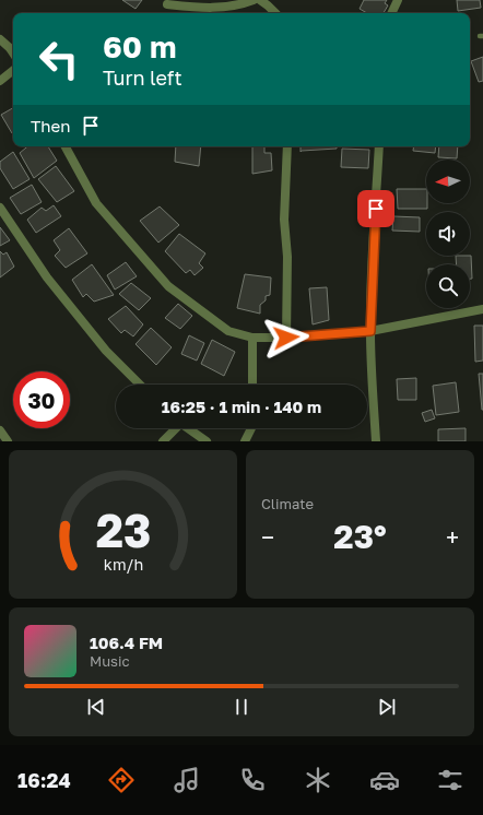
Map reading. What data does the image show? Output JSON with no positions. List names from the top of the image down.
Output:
{
  "north": "left",
  "page": {
    "turn": ["60 m", "Turn left"],
    "then": "Then",
    "limit": "30",
    "trip": "16:25 · 1 min · 140 m",
    "tile": "Climate",
    "heat": ["−", "23°", "+"],
    "song": ["106.4 FM", "Music"],
    "tabs": "16:24",
    "gauge": ["23", "km/h"]
  }
}
